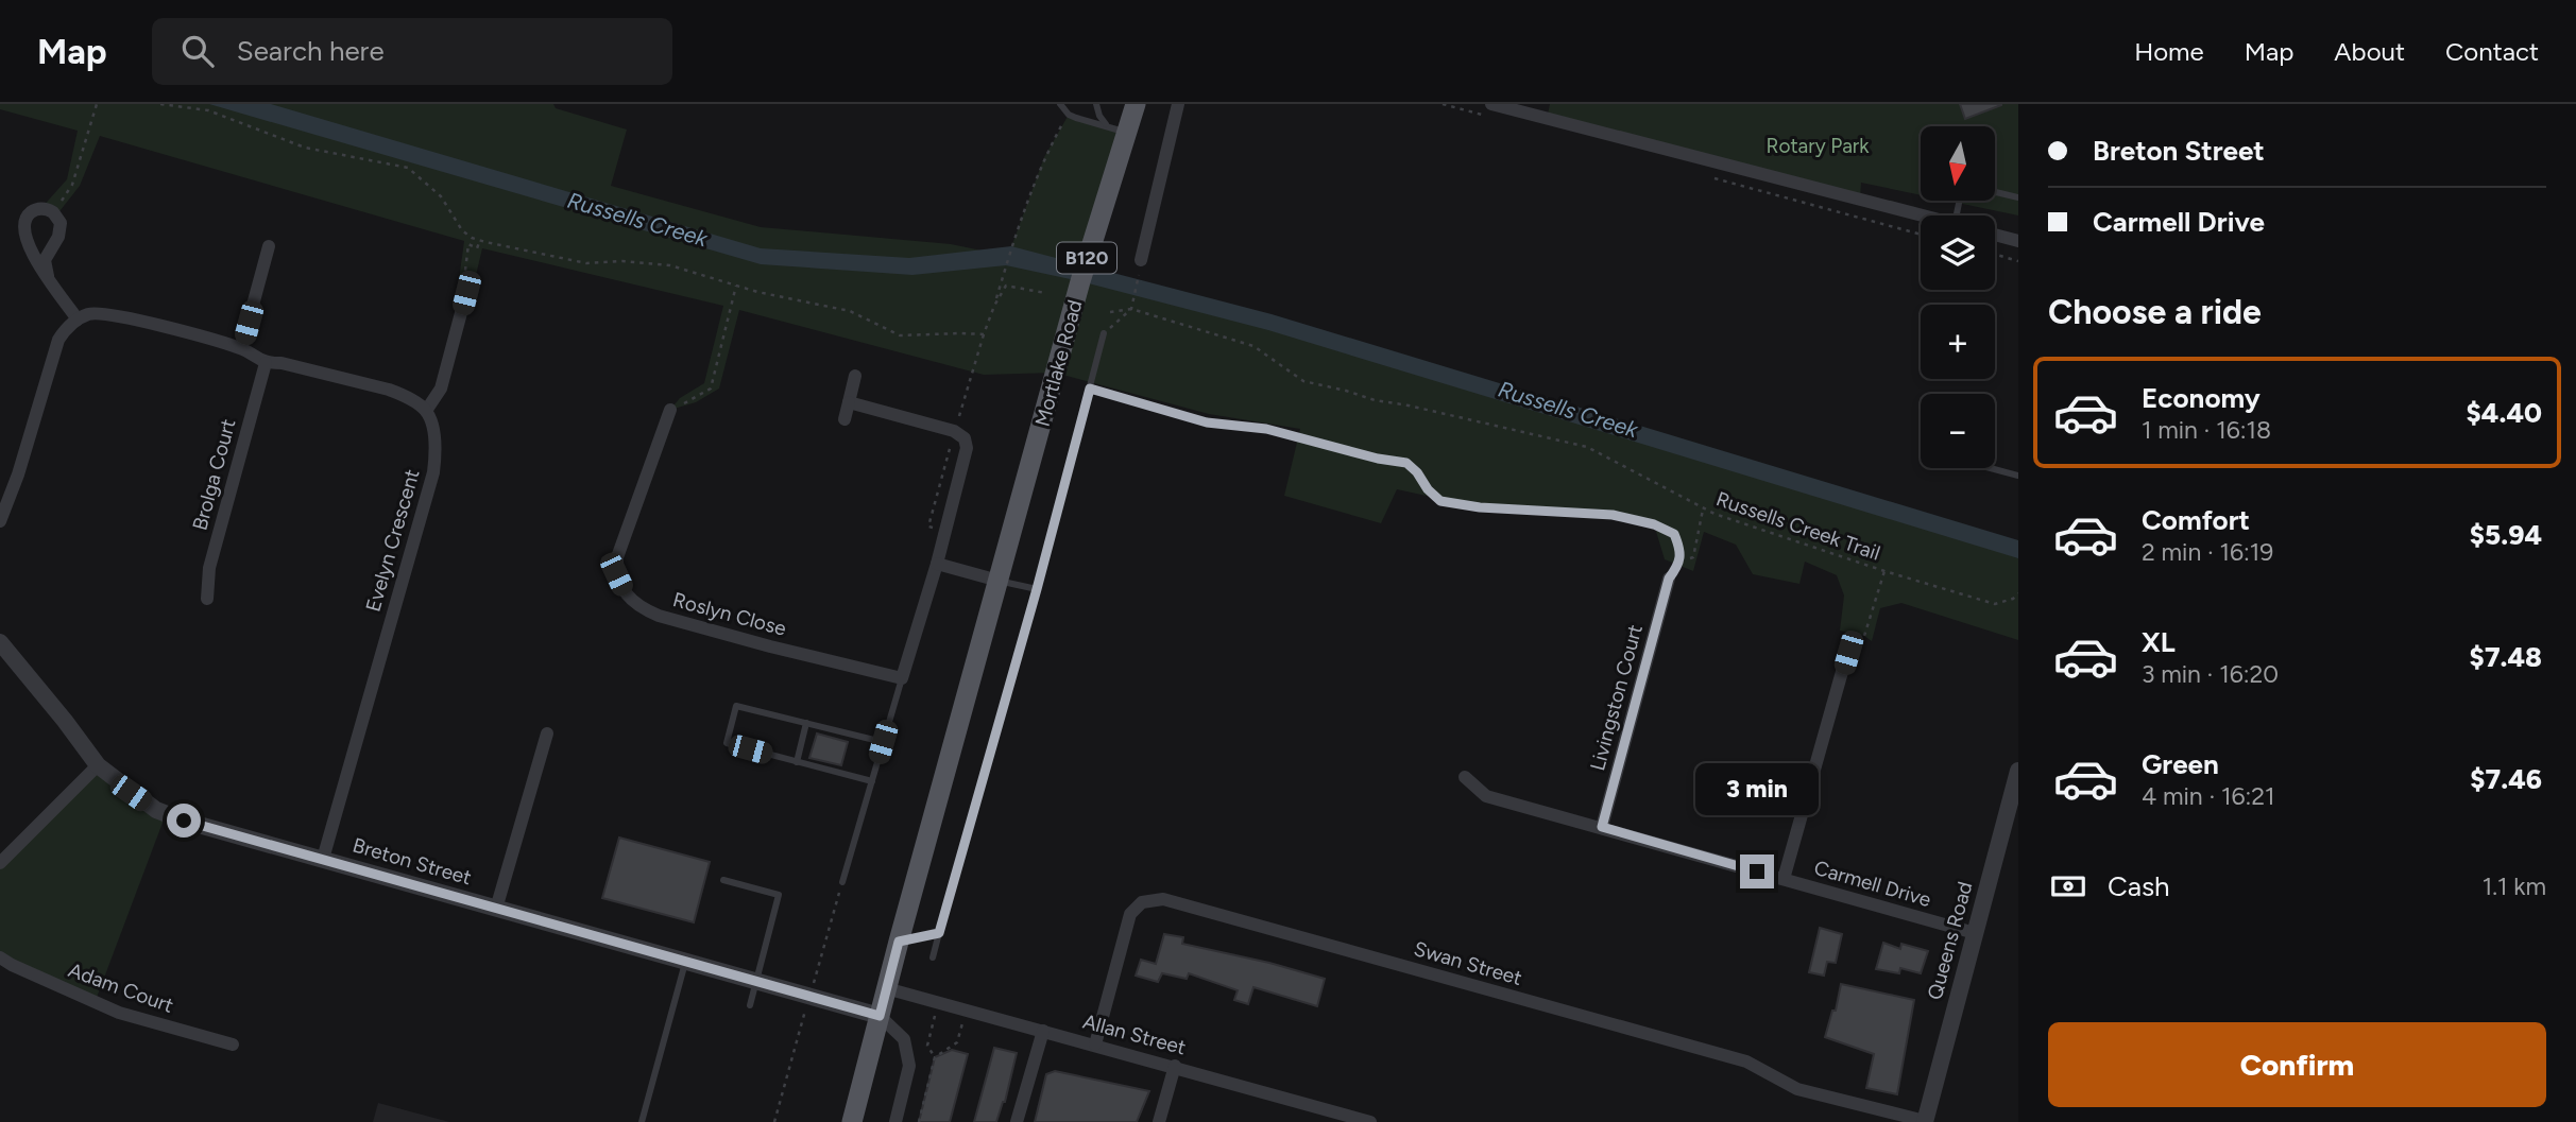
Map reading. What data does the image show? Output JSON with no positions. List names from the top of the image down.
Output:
{
  "streets": {
    "main road": ["B120", "Mortlake Road"],
    "street": [
      "Brolga Court",
      "Evelyn Crescent",
      "Roslyn Close",
      "Livingston Court",
      "Breton Street",
      "Carmell Drive",
      "Queens Road",
      "Swan Street",
      "Adam Court",
      "Allan Street"
    ],
    "path": ["Russells Creek Trail"]
  },
  "crossings": [
    ["Mortlake Road", "Breton Street"],
    ["Mortlake Road", "Allan Street"],
    ["Evelyn Crescent", "Breton Street"],
    ["Livingston Court", "Carmell Drive"],
    ["Carmell Drive", "Queens Road"],
    ["Queens Road", "Swan Street"],
    ["Swan Street", "Allan Street"]
  ],
  "water": ["Russells Creek"],
  "parks": ["Rotary Park"],
  "north": "bottom",
  "page": {
    "header": "Map",
    "search": "Search here",
    "nav": [
      "Home",
      "Map",
      "About",
      "Contact"
    ],
    "banner": ["Breton Street", "Carmell Drive"],
    "map_buttons": ["+", "−"],
    "heading": "Choose a ride",
    "list": [
      {
        "name": "Economy",
        "note": "1 min · 16:18",
        "value": "$4.40"
      },
      {
        "name": "Comfort",
        "note": "2 min · 16:19",
        "value": "$5.94"
      },
      {
        "name": "XL",
        "note": "3 min · 16:20",
        "value": "$7.48"
      },
      {
        "name": "Green",
        "note": "4 min · 16:21",
        "value": "$7.46"
      }
    ],
    "bubble": "3 min",
    "pay": ["Cash", "1.1 km"],
    "buttons": "Confirm"
  }
}
